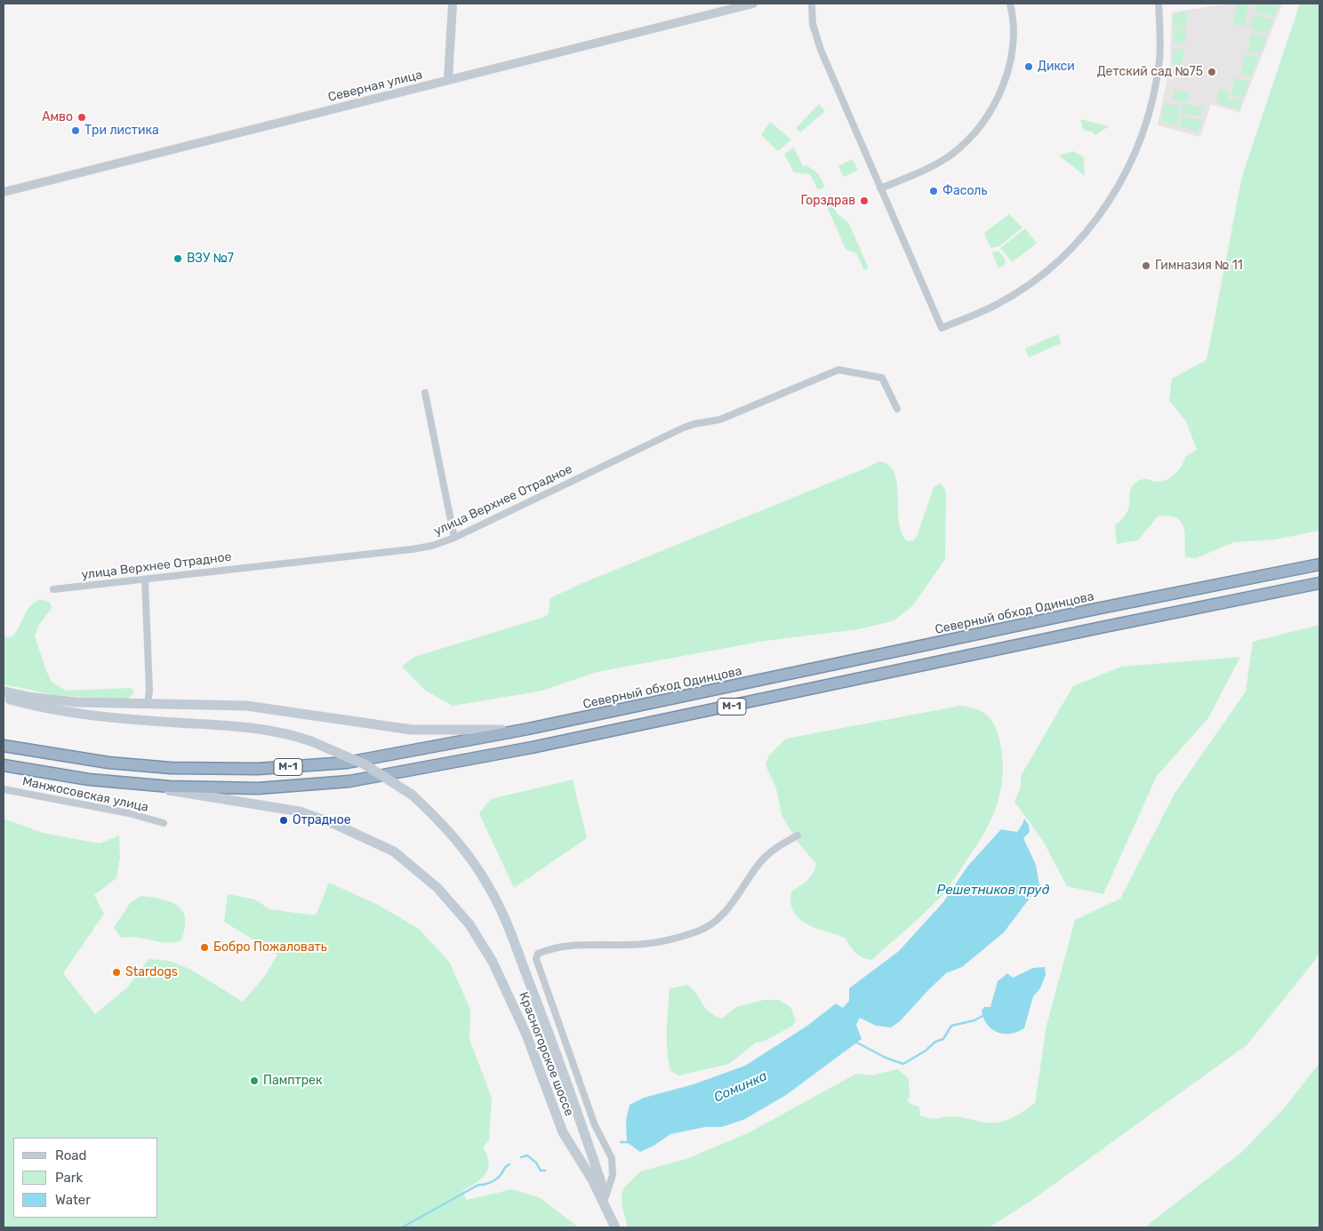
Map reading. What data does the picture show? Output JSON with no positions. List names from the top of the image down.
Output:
{
  "streets": {
    "highway": ["Северный обход Одинцова", "М-1"],
    "main road": ["Красногорское шоссе"],
    "street": ["Северная улица", "улица Верхнее Отрадное", "Манжосовская улица"]
  },
  "crossings": [
    ["М-1", "Красногорское шоссе"]
  ],
  "water": ["Решетников пруд", "Соминка"],
  "places": [
    "Дикси",
    "Детский сад №75",
    "Амво",
    "Три листика",
    "Фасоль",
    "Горздрав",
    "ВЗУ №7",
    "Гимназия № 11",
    "Отрадное",
    "Бобро Пожаловать",
    "Stardogs",
    "Памптрек"
  ],
  "legend": ["Road", "Park", "Water"]
}
